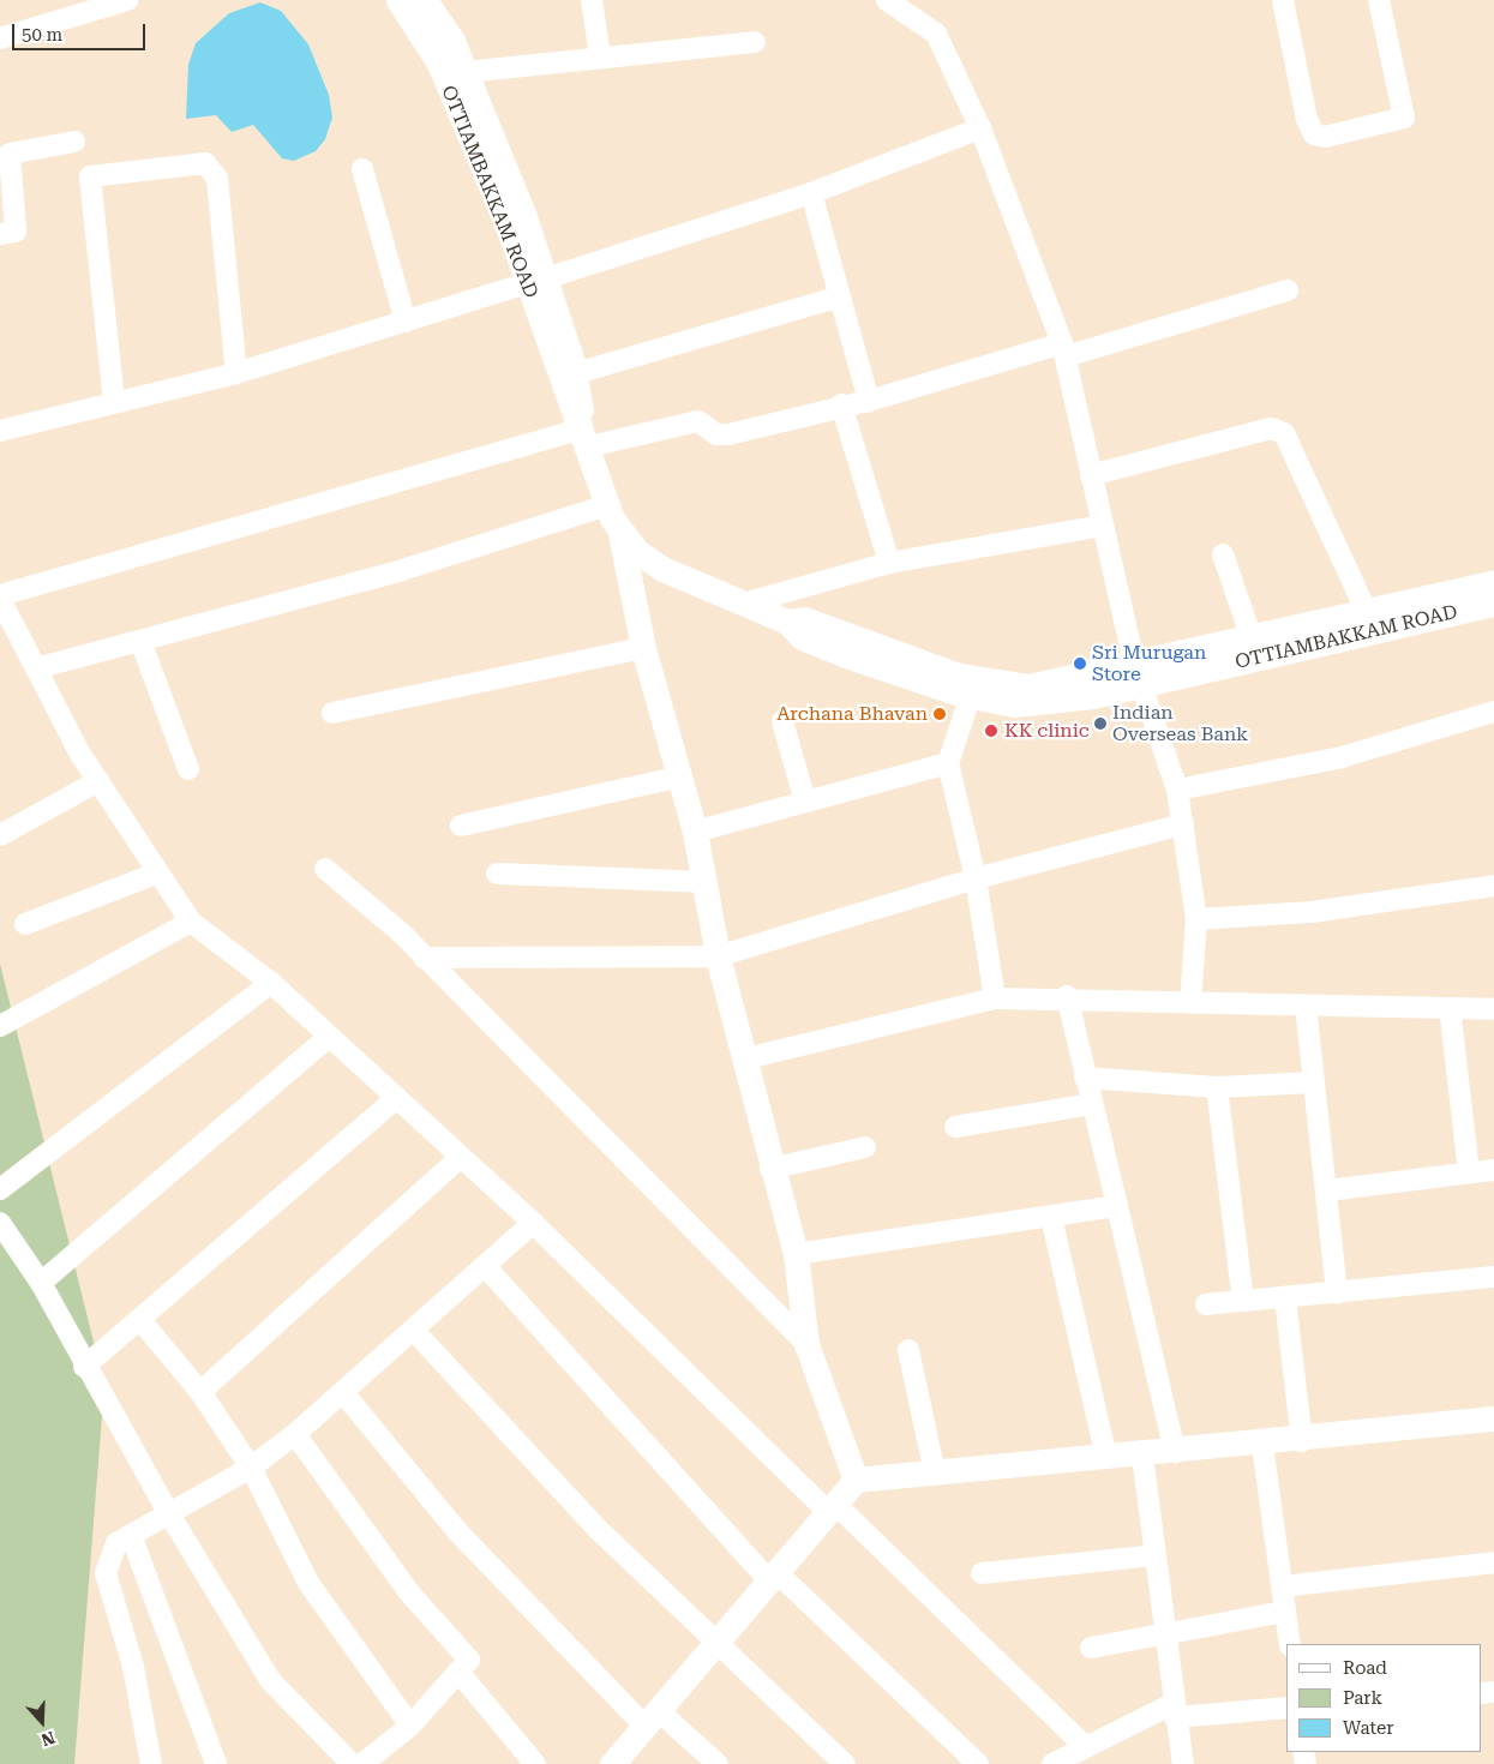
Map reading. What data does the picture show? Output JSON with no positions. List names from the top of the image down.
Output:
{
  "streets": {
    "street": ["OTTIAMBAKKAM ROAD"]
  },
  "places": [
    "Sri Murugan Store",
    "Archana Bhavan",
    "Indian Overseas Bank",
    "KK clinic"
  ],
  "legend": ["Road", "Park", "Water"],
  "scale_bar": "50 m",
  "north": "bottom"
}
